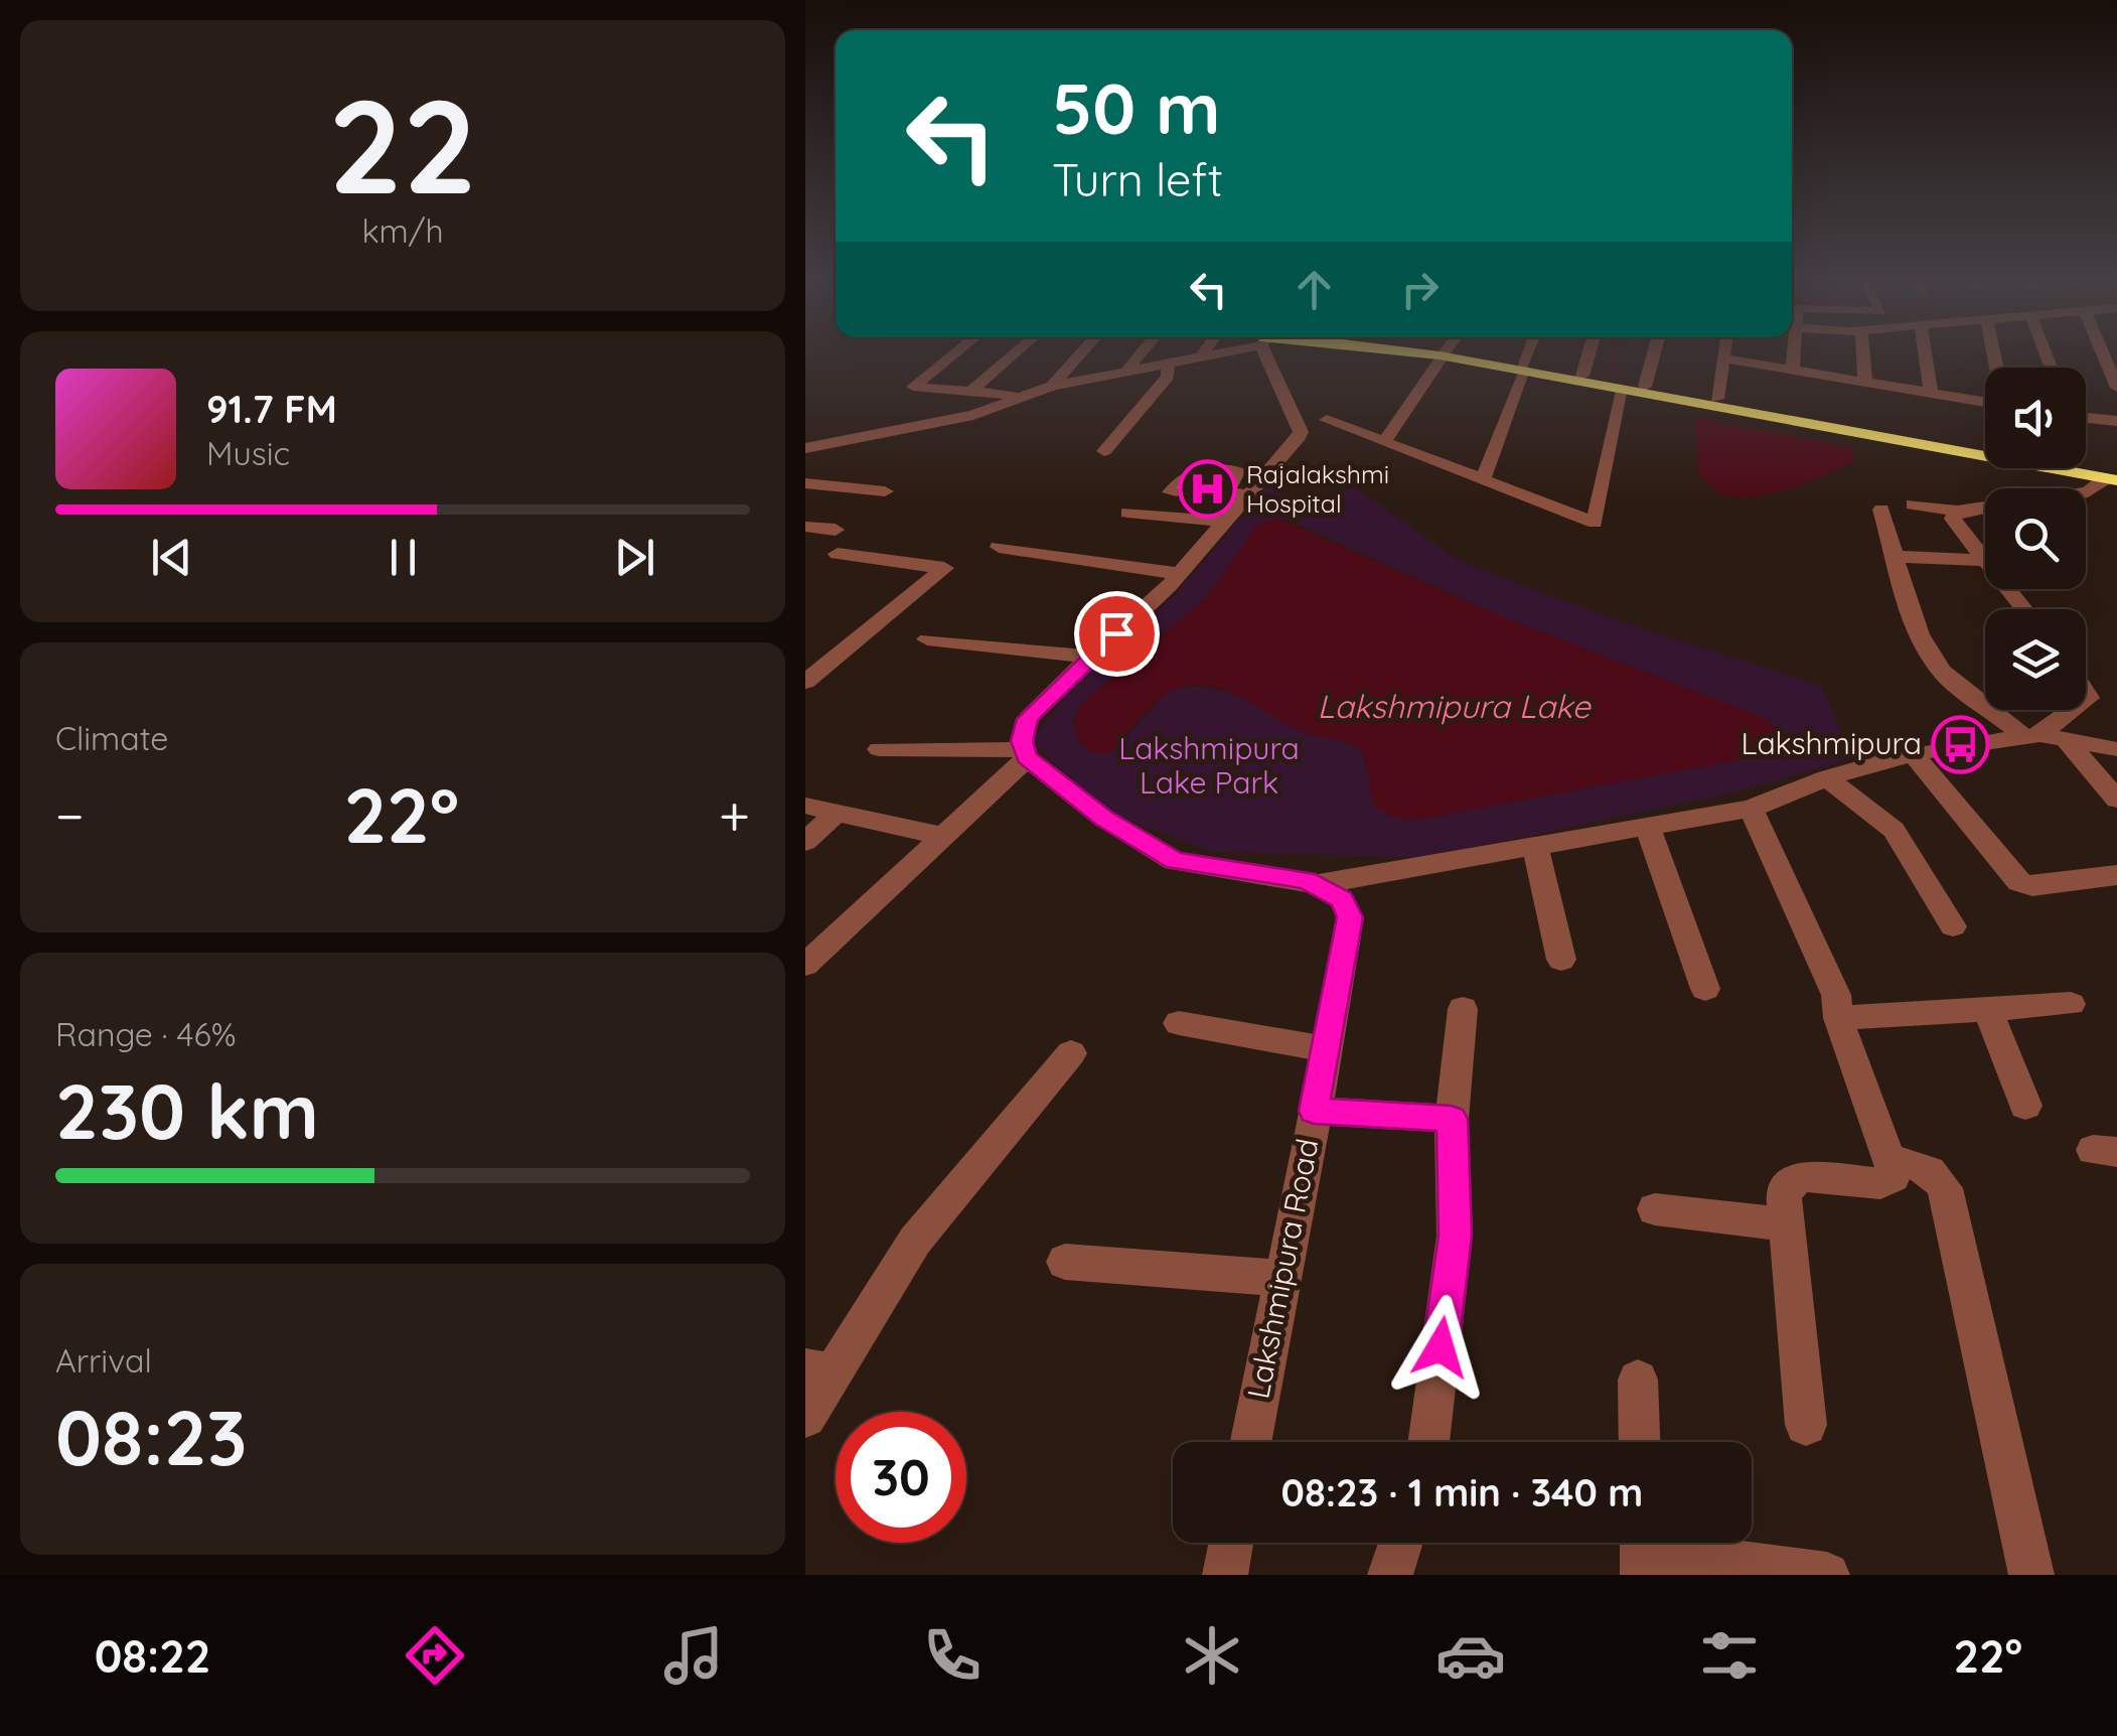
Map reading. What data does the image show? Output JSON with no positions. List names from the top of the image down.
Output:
{
  "streets": {
    "street": ["Lakshmipura Road"]
  },
  "water": ["Lakshmipura Lake"],
  "parks": ["Lakshmipura Lake Park"],
  "places": {
    "hospital": ["Rajalakshmi Hospital"],
    "bus stop": ["Lakshmipura"]
  },
  "page": {
    "tile": [
      ["22", "km/h"],
      "Climate",
      ["Range · 46%", "230 km"],
      ["Arrival", "08:23"]
    ],
    "turn": ["50 m", "Turn left"],
    "song": ["91.7 FM", "Music"],
    "heat": ["−", "22°", "+"],
    "limit": "30",
    "trip": "08:23 · 1 min · 340 m",
    "tabs": ["08:22", "22°"]
  }
}
